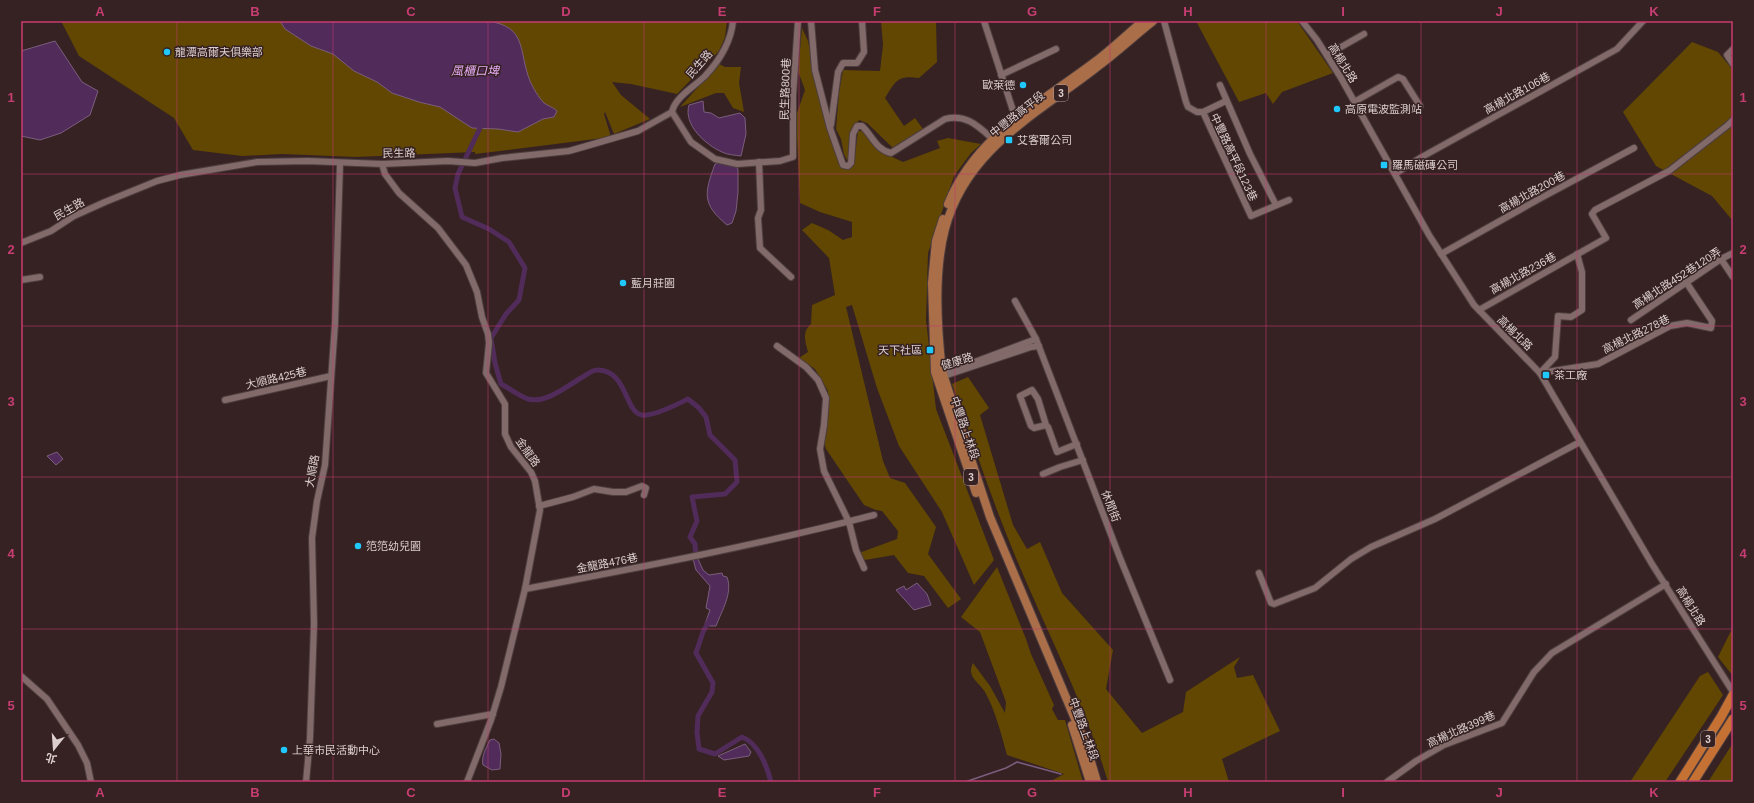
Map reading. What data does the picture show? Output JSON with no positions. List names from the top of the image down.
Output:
{
  "streets": {
    "highway": ["3"],
    "main road": ["中豐路高平段", "中豐路上林段"],
    "street": [
      "高楊北路",
      "民生路",
      "民生路800巷",
      "高楊北路106巷",
      "中豐路高平段123巷",
      "高楊北路200巷",
      "高楊北路236巷",
      "高楊北路452巷120弄",
      "高楊北路278巷",
      "健康路",
      "大順路425巷",
      "金龍路",
      "大順路",
      "休閒街",
      "金龍路476巷",
      "高楊北路399巷"
    ]
  },
  "crossings": [
    ["高楊北路", "3"],
    ["高楊北路", "高楊北路106巷"],
    ["高楊北路", "高楊北路200巷"],
    ["高楊北路", "高楊北路236巷"],
    ["高楊北路", "高楊北路278巷"],
    ["高楊北路", "高楊北路399巷"],
    ["民生路", "金龍路"],
    ["民生路", "大順路"],
    ["中豐路高平段", "中豐路上林段"],
    ["高楊北路452巷120弄", "高楊北路278巷"],
    ["健康路", "中豐路上林段"],
    ["健康路", "休閒街"],
    ["大順路425巷", "大順路"],
    ["金龍路", "金龍路476巷"]
  ],
  "water": ["風櫃口埤"],
  "places": {
    "other": [
      "龍潭高爾夫俱樂部",
      "歐萊德",
      "高原電波監測站",
      "藍月莊園",
      "笵笵幼兒園",
      "上華市民活動中心"
    ],
    "transit": [
      "艾客爾公司",
      "羅馬磁磚公司",
      "天下社區",
      "茶工廠"
    ]
  },
  "north": "bottom",
  "grid": {
    "columns": [
      "A",
      "B",
      "C",
      "D",
      "E",
      "F",
      "G",
      "H",
      "I",
      "J",
      "K"
    ],
    "rows": [
      "1",
      "2",
      "3",
      "4",
      "5"
    ]
  }
}
